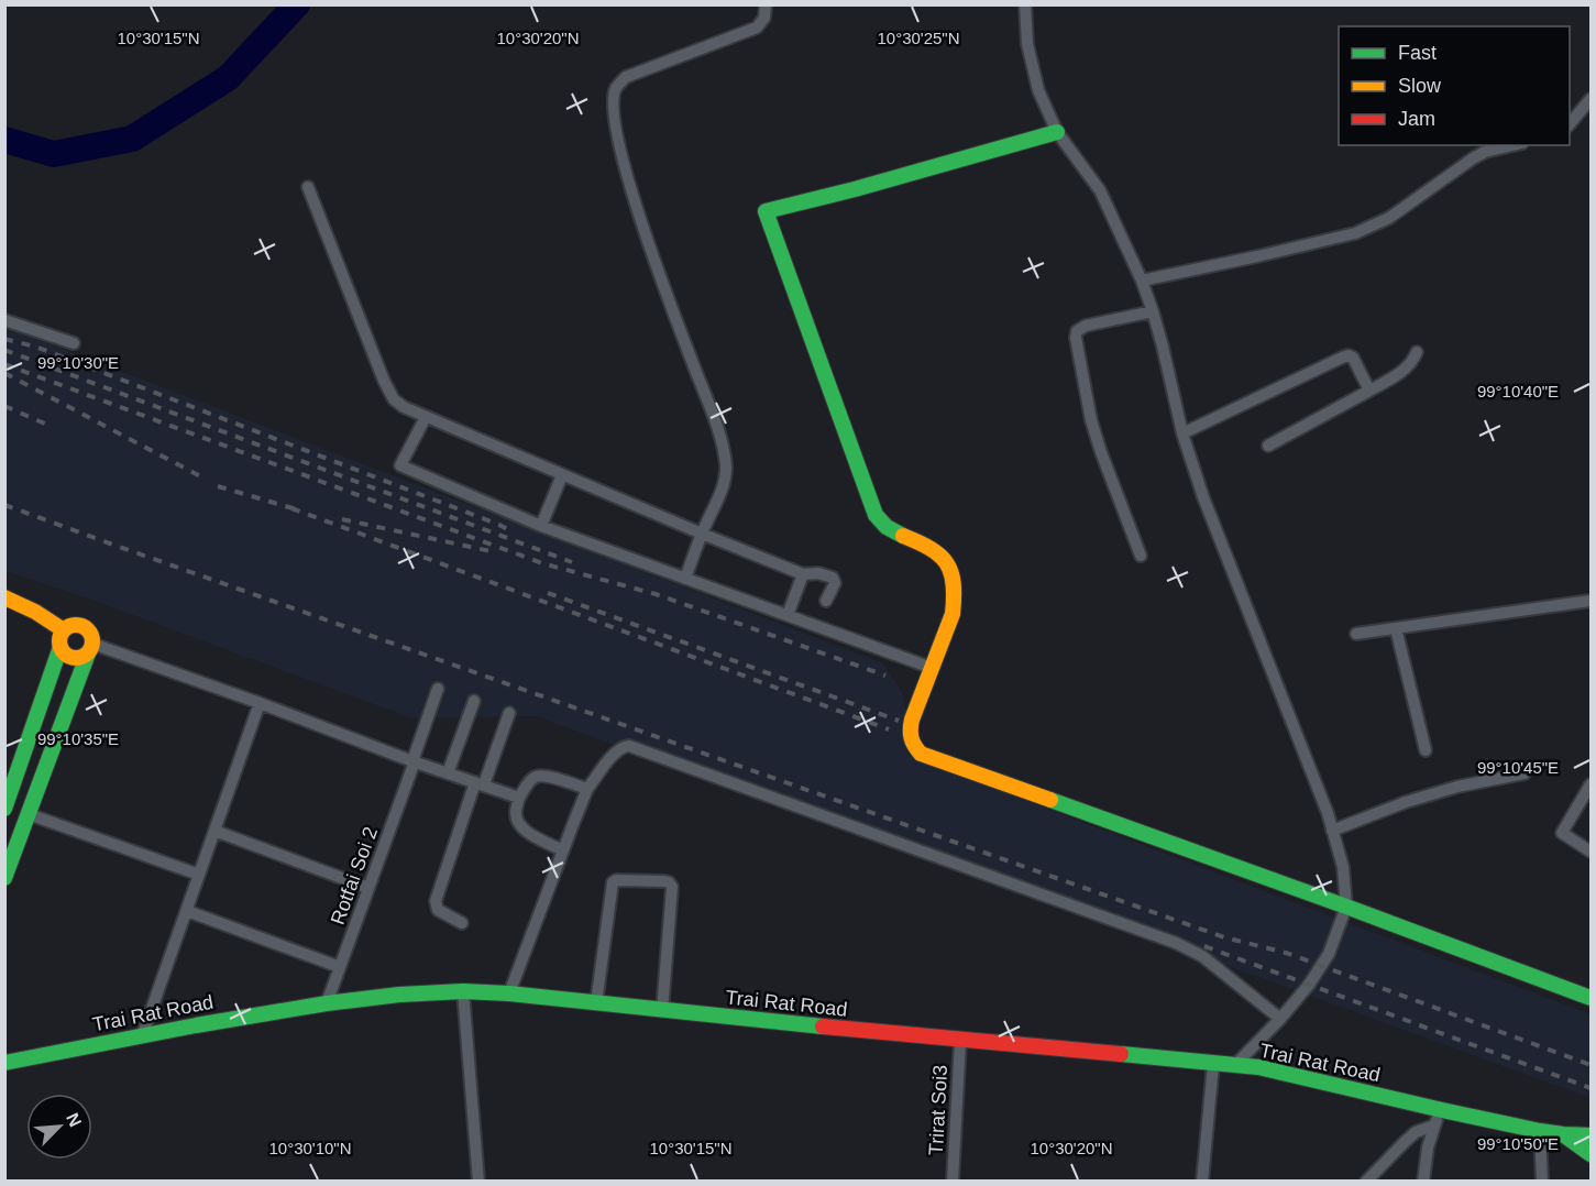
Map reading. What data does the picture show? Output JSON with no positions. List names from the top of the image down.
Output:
{
  "streets": {
    "street": ["Rotfai Soi 2", "Trai Rat Road", "Trirat Soi3"]
  },
  "crossings": [
    ["Rotfai Soi 2", "Trai Rat Road"],
    ["Trai Rat Road", "Trirat Soi3"]
  ],
  "legend": ["Fast", "Slow", "Jam"],
  "north": "top right",
  "coordinates": [
    "10°30'15\"N",
    "10°30'20\"N",
    "10°30'25\"N",
    "99°10'30\"E",
    "99°10'40\"E",
    "99°10'35\"E",
    "99°10'45\"E",
    "99°10'50\"E",
    "10°30'10\"N"
  ]
}
